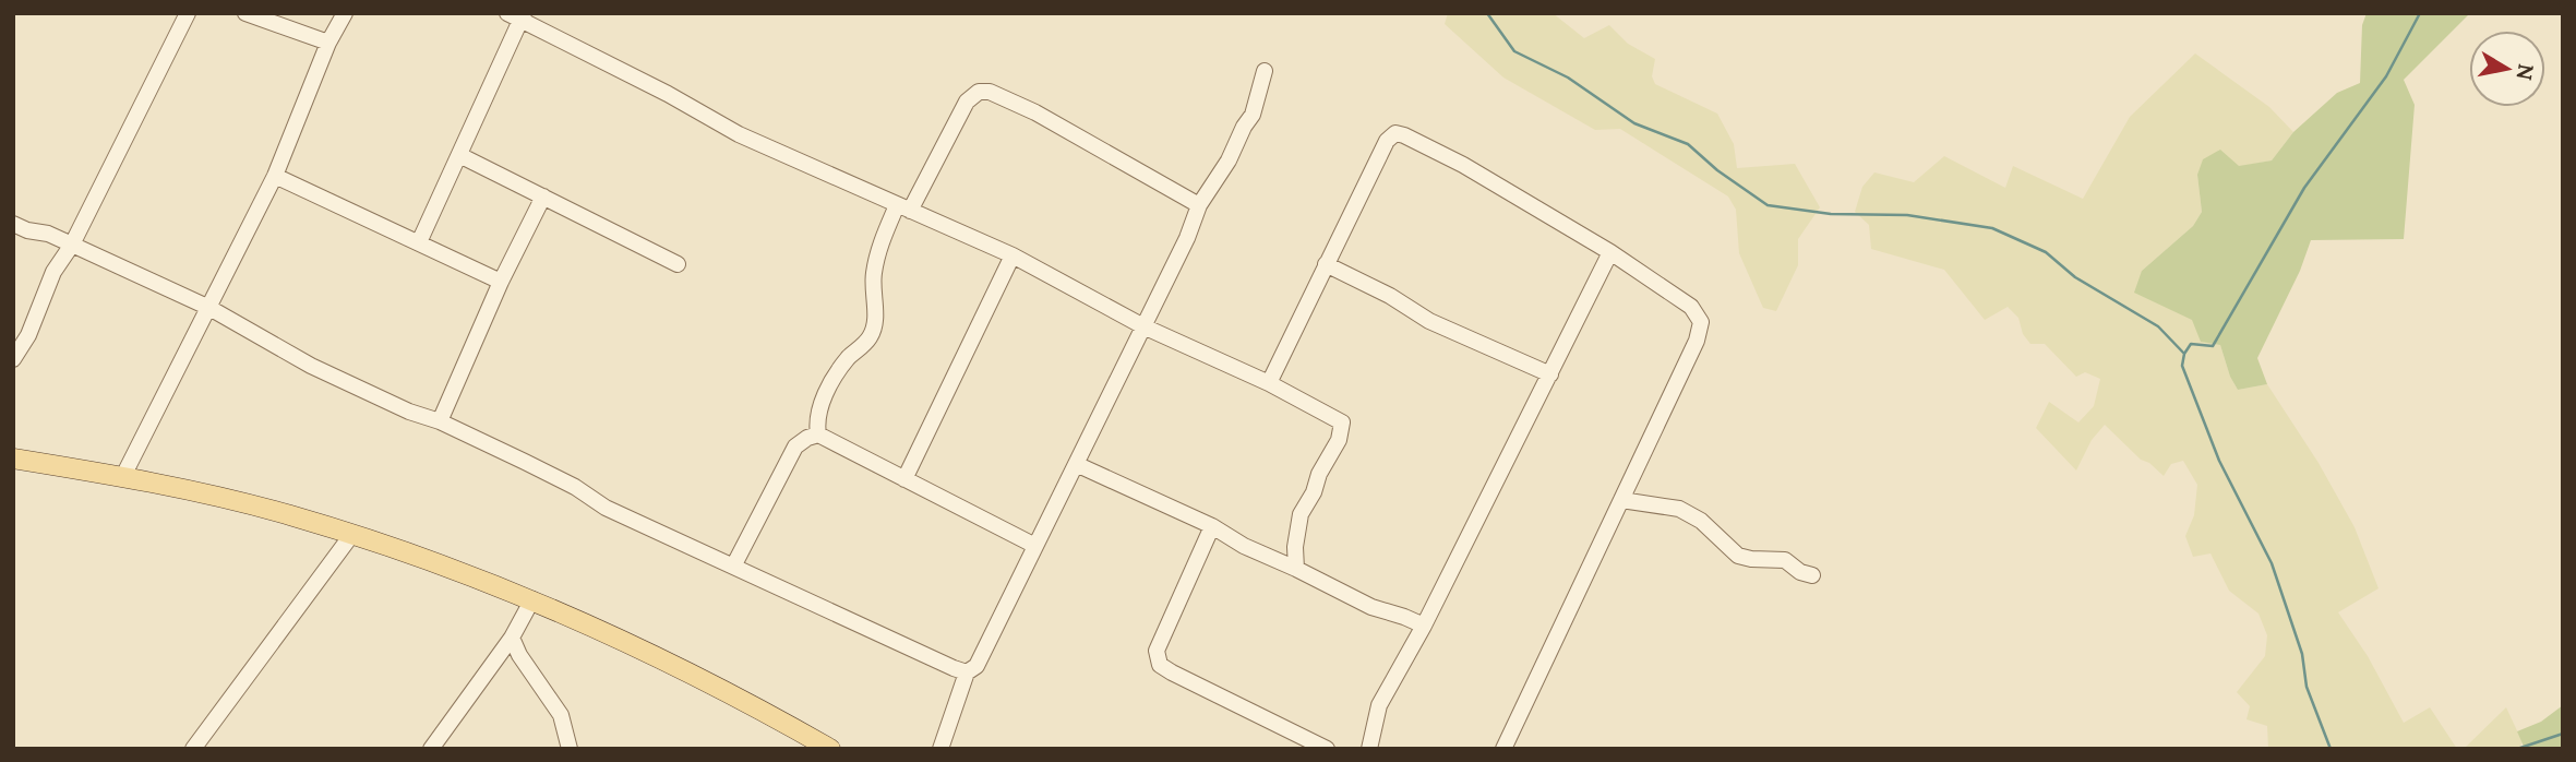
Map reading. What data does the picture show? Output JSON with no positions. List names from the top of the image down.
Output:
{
  "north": "right"
}
